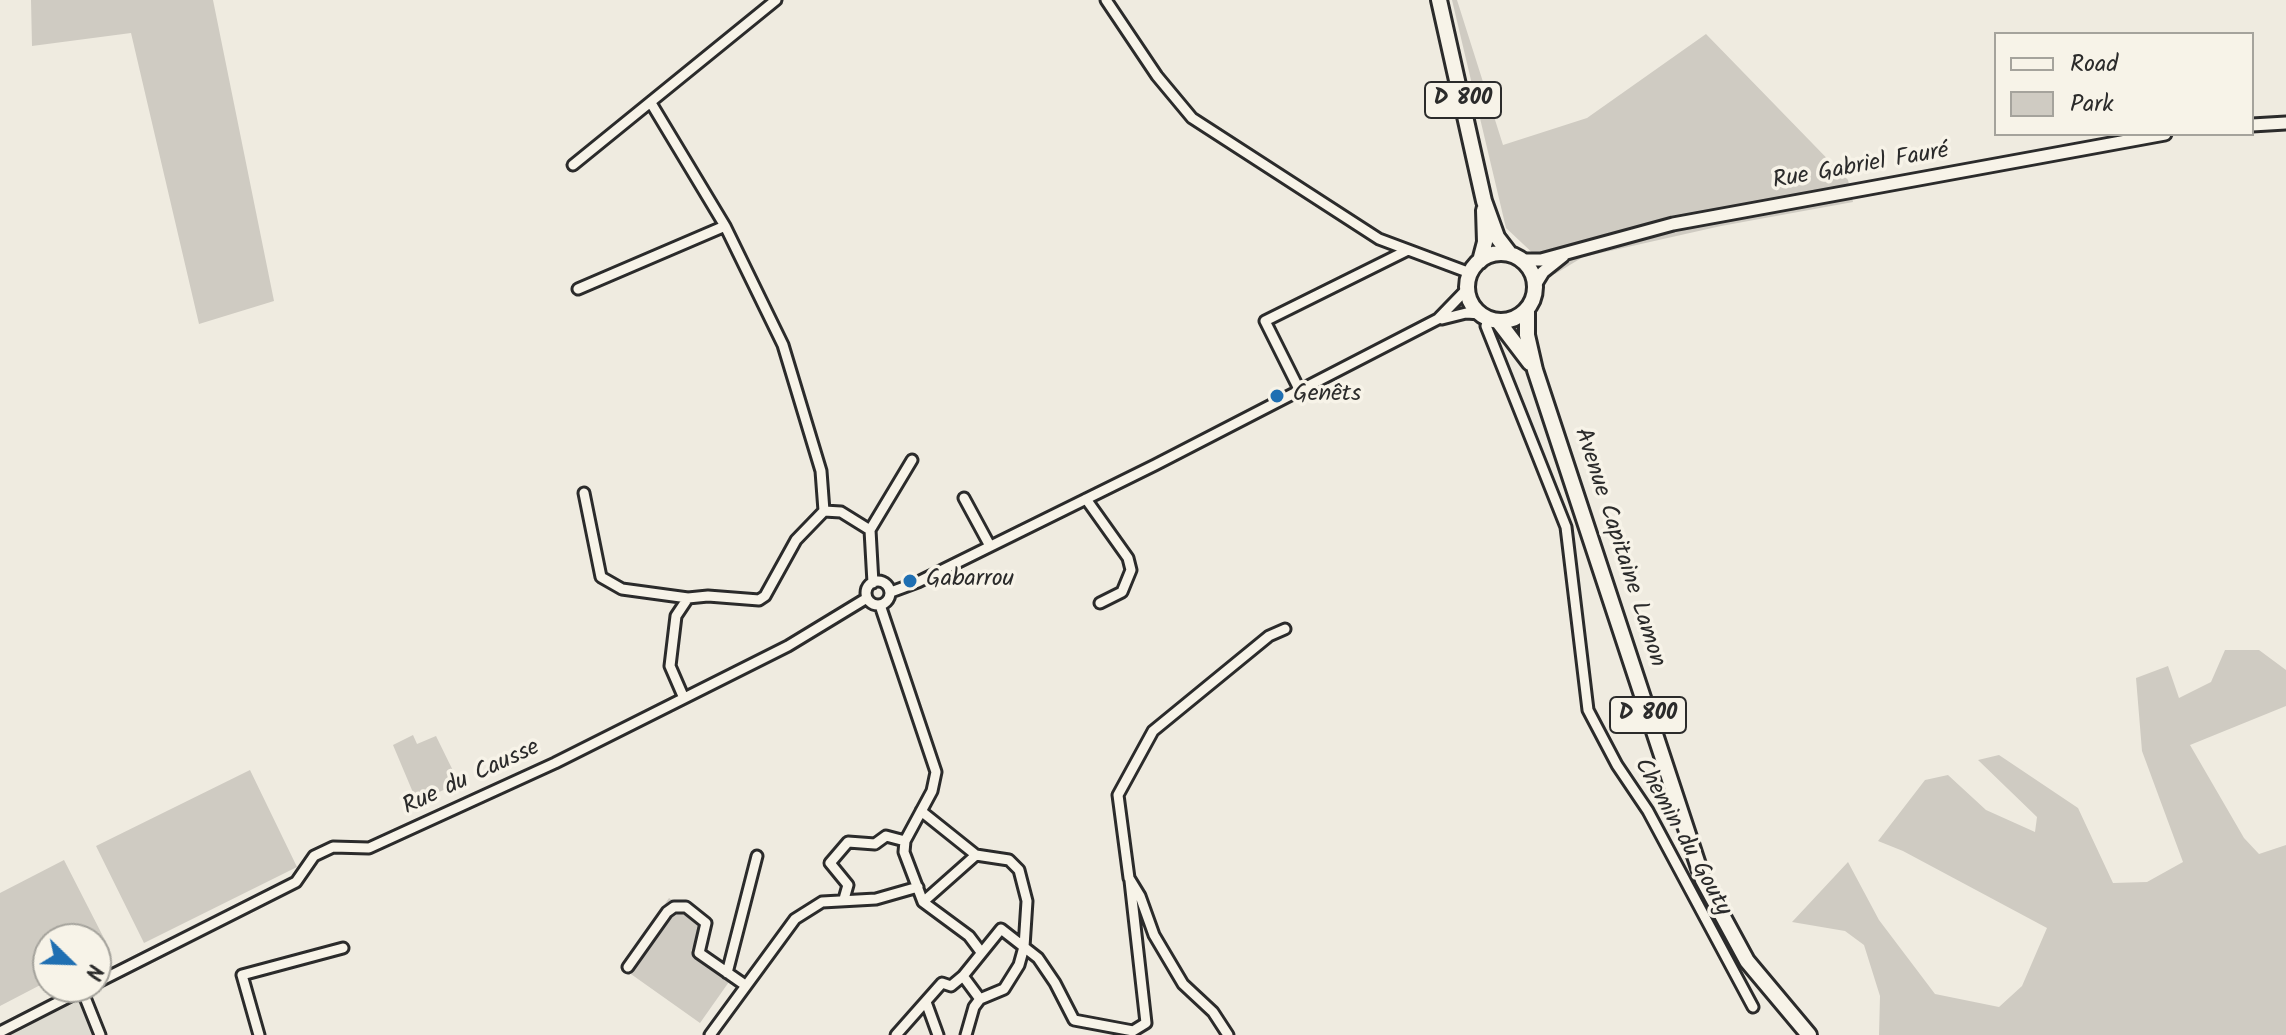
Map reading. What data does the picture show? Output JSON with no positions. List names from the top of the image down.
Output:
{
  "streets": {
    "main road": ["D 800", "Avenue Capitaine Lamon"],
    "street": ["Rue Gabriel Fauré", "Rue du Causse", "Chemin du Gouty"]
  },
  "crossings": [
    ["D 800", "Rue Gabriel Fauré"],
    ["D 800", "Avenue Capitaine Lamon"],
    ["D 800", "Chemin du Gouty"],
    ["Rue Gabriel Fauré", "Avenue Capitaine Lamon"],
    ["Rue Gabriel Fauré", "Chemin du Gouty"],
    ["Avenue Capitaine Lamon", "Chemin du Gouty"]
  ],
  "places": ["Genêts", "Gabarrou"],
  "legend": ["Road", "Park"],
  "north": "bottom right"
}
